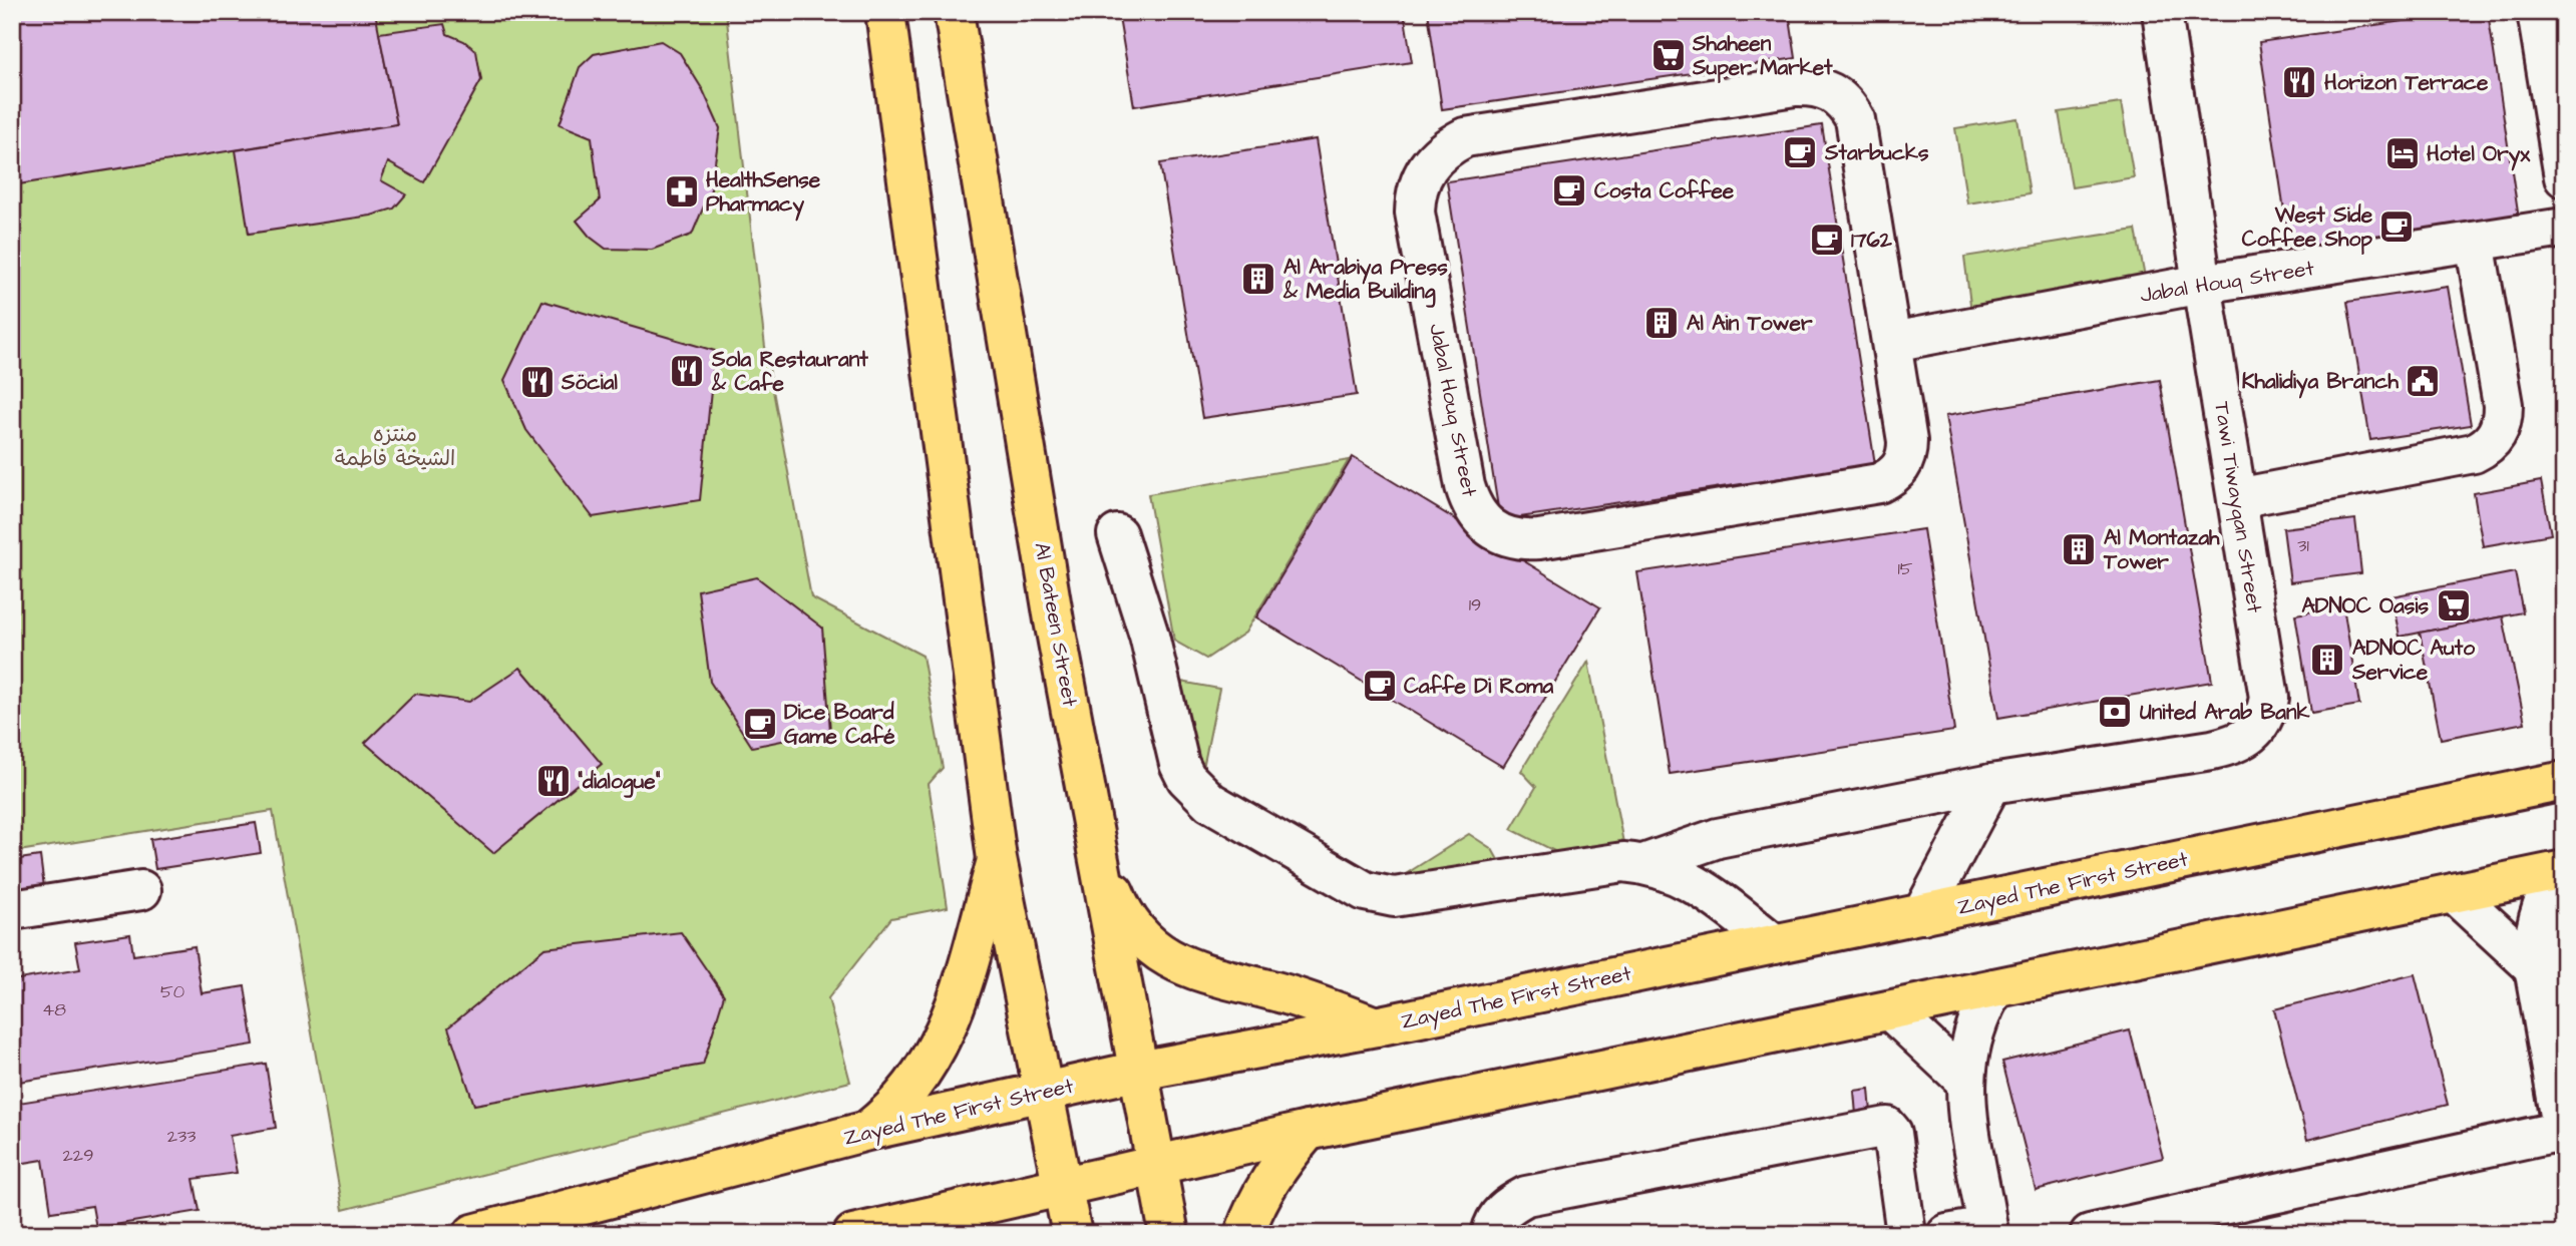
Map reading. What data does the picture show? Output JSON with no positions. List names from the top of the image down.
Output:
{
  "streets": {
    "main road": ["Al Bateen Street", "Zayed The First Street"],
    "street": ["Jabal Houq Street", "Tawi Tiwayqan Street"]
  },
  "crossings": [
    ["Jabal Houq Street", "Tawi Tiwayqan Street"],
    ["Al Bateen Street", "Zayed The First Street"]
  ],
  "parks": ["منتزه الشيخة فاطمة"],
  "places": {
    "supermarket": ["Shaheen Super Market", "ADNOC Oasis"],
    "restaurant": [
      "Horizon Terrace",
      "Sola Restaurant & Cafe",
      "Söcial",
      "\"dialogue\""
    ],
    "cafe": [
      "Starbucks",
      "Costa Coffee",
      "West Side Coffee Shop",
      "1762",
      "Caffe Di Roma",
      "Dice Board Game Café"
    ],
    "hotel": ["Hotel Oryx"],
    "pharmacy": ["HealthSense Pharmacy"],
    "building": [
      "Al Arabiya Press & Media Building",
      "Al Ain Tower",
      "Al Montazah Tower",
      "ADNOC Auto Service"
    ],
    "public building": ["Khalidiya Branch"],
    "bank": ["United Arab Bank"]
  },
  "house_numbers": [
    "31",
    "15",
    "19",
    "50",
    "48",
    "233",
    "229"
  ]
}
